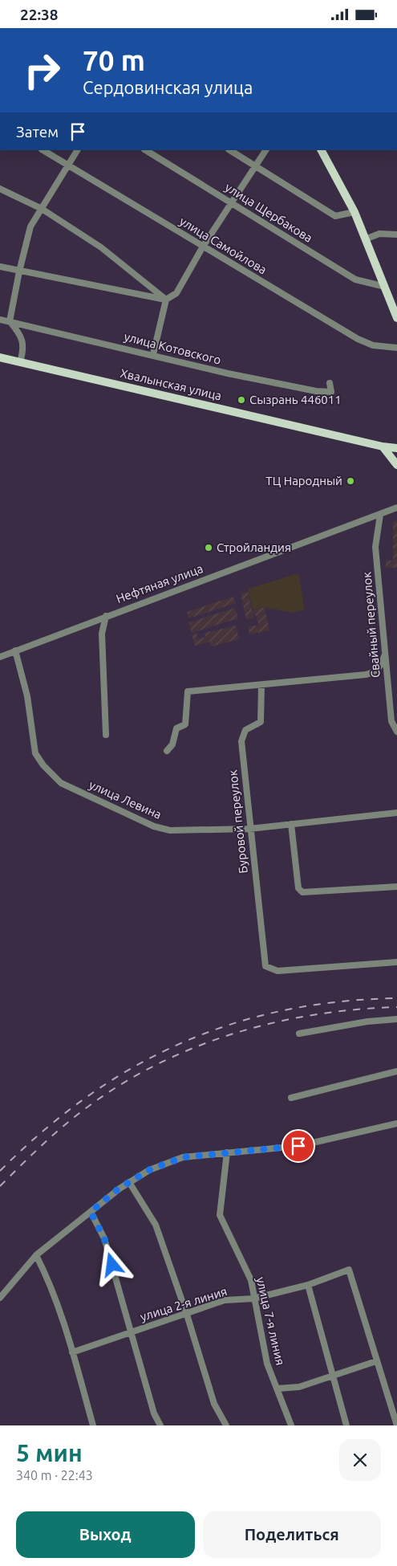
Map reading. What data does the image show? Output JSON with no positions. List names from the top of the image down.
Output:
{
  "streets": {
    "main road": ["Хвалынская улица"],
    "street": [
      "улица Щербакова",
      "улица Самойлова",
      "улица Котовского",
      "Нефтяная улица",
      "Свайный переулок",
      "улица Левина",
      "Буровой переулок",
      "улица 2-я линия",
      "улица 7-я линия"
    ]
  },
  "crossings": [
    ["Нефтяная улица", "Свайный переулок"],
    ["Нефтяная улица", "улица Левина"],
    ["улица Левина", "Буровой переулок"],
    ["улица 2-я линия", "улица 7-я линия"]
  ],
  "places": ["Сызрань 446011", "ТЦ Народный", "Стройландия"],
  "page": {
    "status": "22:38",
    "turn": ["70 m", "Сердовинская улица"],
    "then": "Затем",
    "heading": ["5 мин", "340 m · 22:43"],
    "buttons": ["Выход", "Поделиться"]
  }
}
